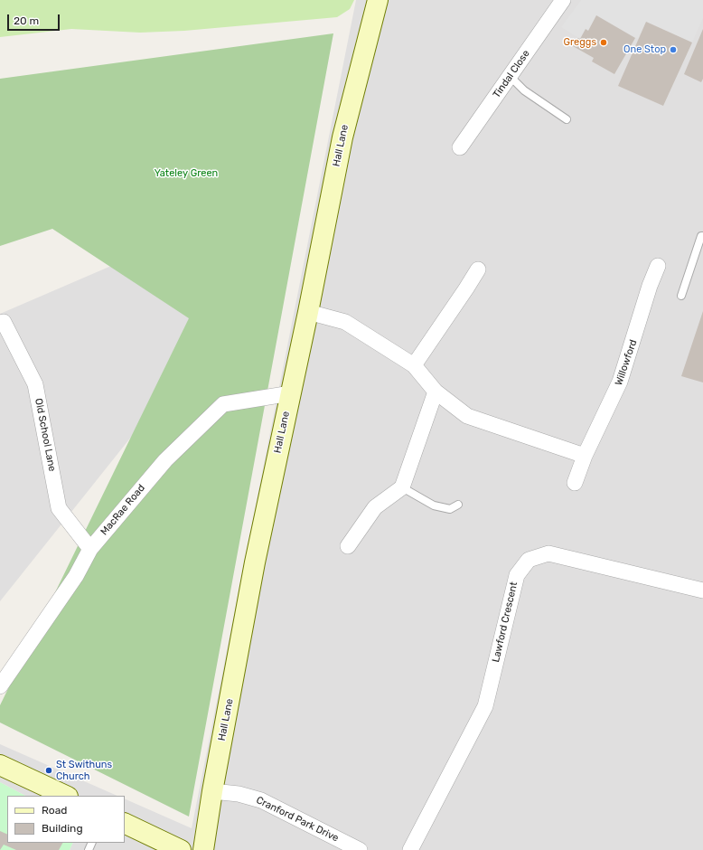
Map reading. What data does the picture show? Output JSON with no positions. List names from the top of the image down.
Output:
{
  "streets": {
    "street": [
      "Tindal Close",
      "Hall Lane",
      "Willowford",
      "Old School Lane",
      "MacRae Road",
      "Lawford Crescent",
      "Cranford Park Drive"
    ]
  },
  "crossings": [
    ["Hall Lane", "MacRae Road"],
    ["Hall Lane", "Cranford Park Drive"],
    ["Old School Lane", "MacRae Road"]
  ],
  "parks": ["Yateley Green"],
  "places": ["Greggs", "One Stop", "St Swithuns Church"],
  "legend": ["Road", "Building"],
  "scale_bar": "20 m"
}
